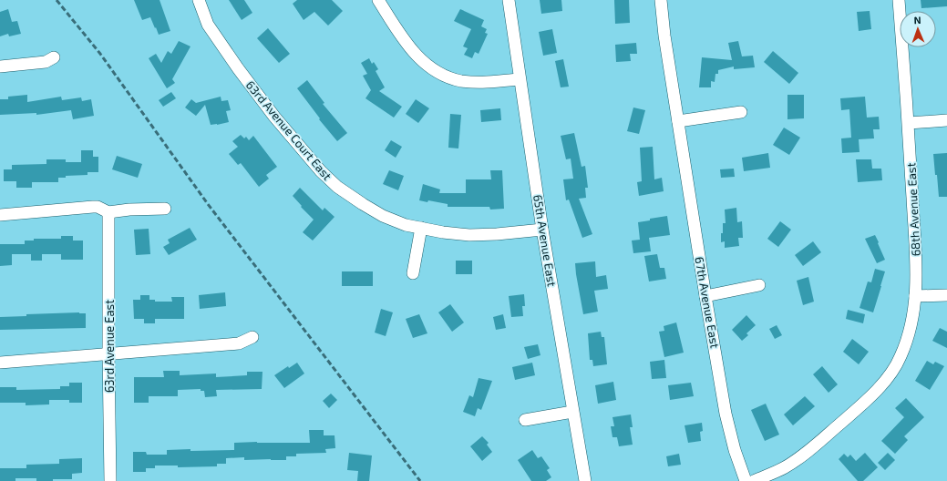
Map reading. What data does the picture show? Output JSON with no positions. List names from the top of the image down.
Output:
{
  "streets": {
    "street": [
      "63rd Avenue Court East",
      "68th Avenue East",
      "65th Avenue East",
      "67th Avenue East",
      "63rd Avenue East"
    ]
  },
  "crossings": [
    ["63rd Avenue Court East", "65th Avenue East"]
  ],
  "north": "top"
}
